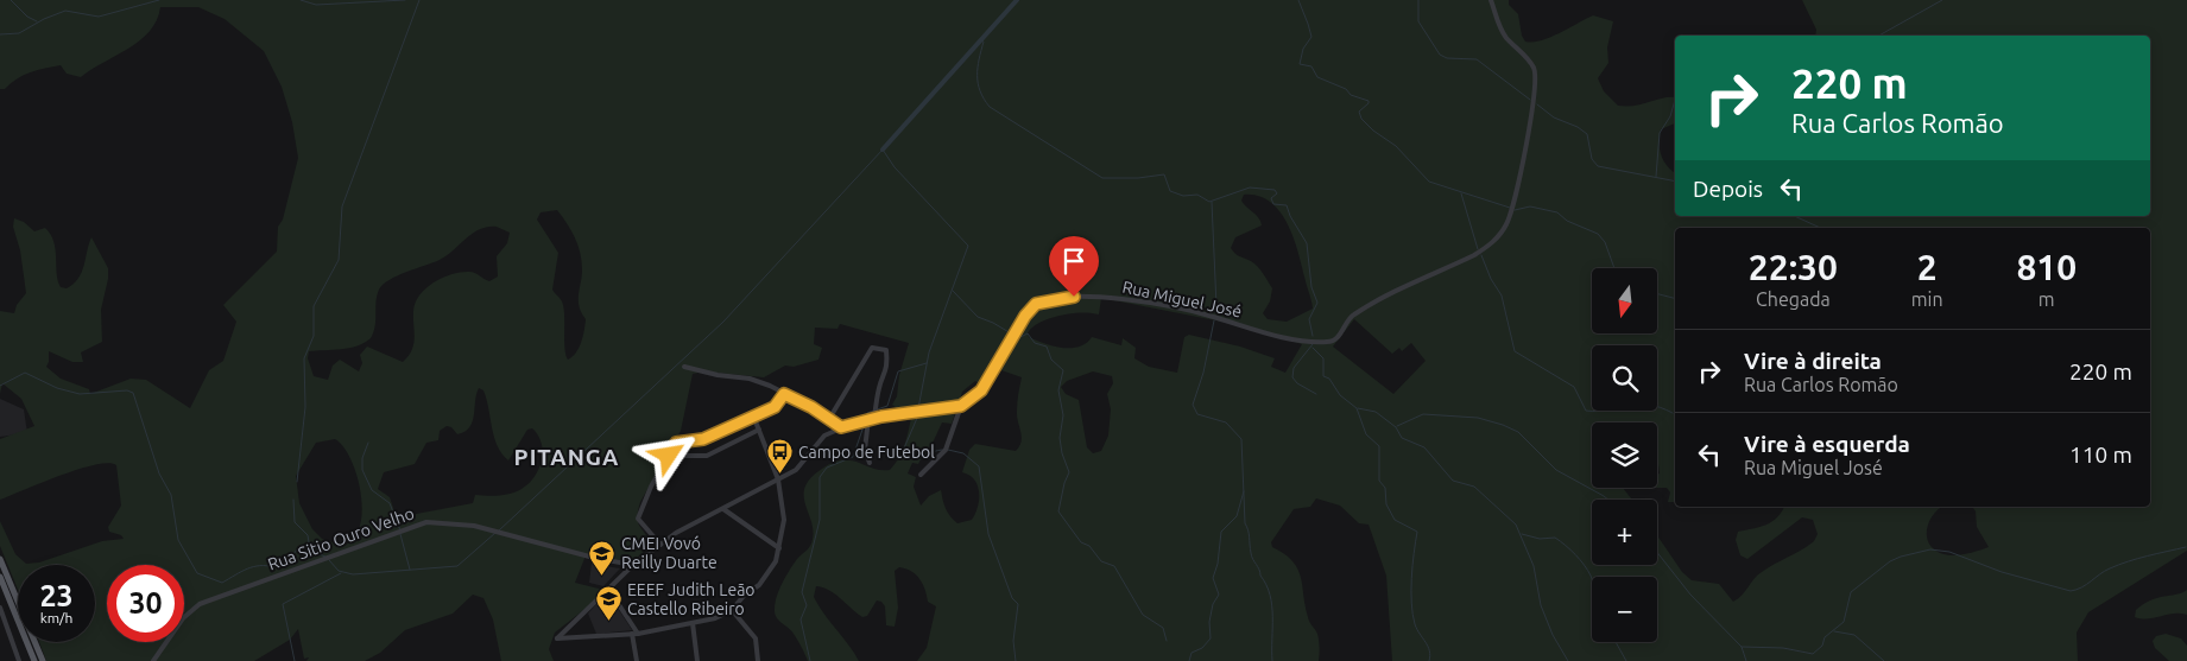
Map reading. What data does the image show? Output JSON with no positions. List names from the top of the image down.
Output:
{
  "streets": {
    "street": ["Rua Miguel José", "Rua Sitio Ouro Velho"]
  },
  "districts": ["PITANGA"],
  "places": {
    "bus stop": ["Campo de Futebol"],
    "school or university": ["CMEI Vovó Reilly Duarte", "EEEF Judith Leão Castello Ribeiro"]
  },
  "north": "bottom",
  "page": {
    "turn": ["220 m", "Rua Carlos Romão"],
    "then": "Depois",
    "eta": [
      "22:30",
      "Chegada",
      "2",
      "min",
      "810",
      "m"
    ],
    "map_buttons": ["+", "−"],
    "list": [
      {
        "name": "Vire à direita",
        "note": "Rua Carlos Romão",
        "value": "220 m"
      },
      {
        "name": "Vire à esquerda",
        "note": "Rua Miguel José",
        "value": "110 m"
      }
    ],
    "speed": "23 km/h",
    "limit": "30"
  }
}
